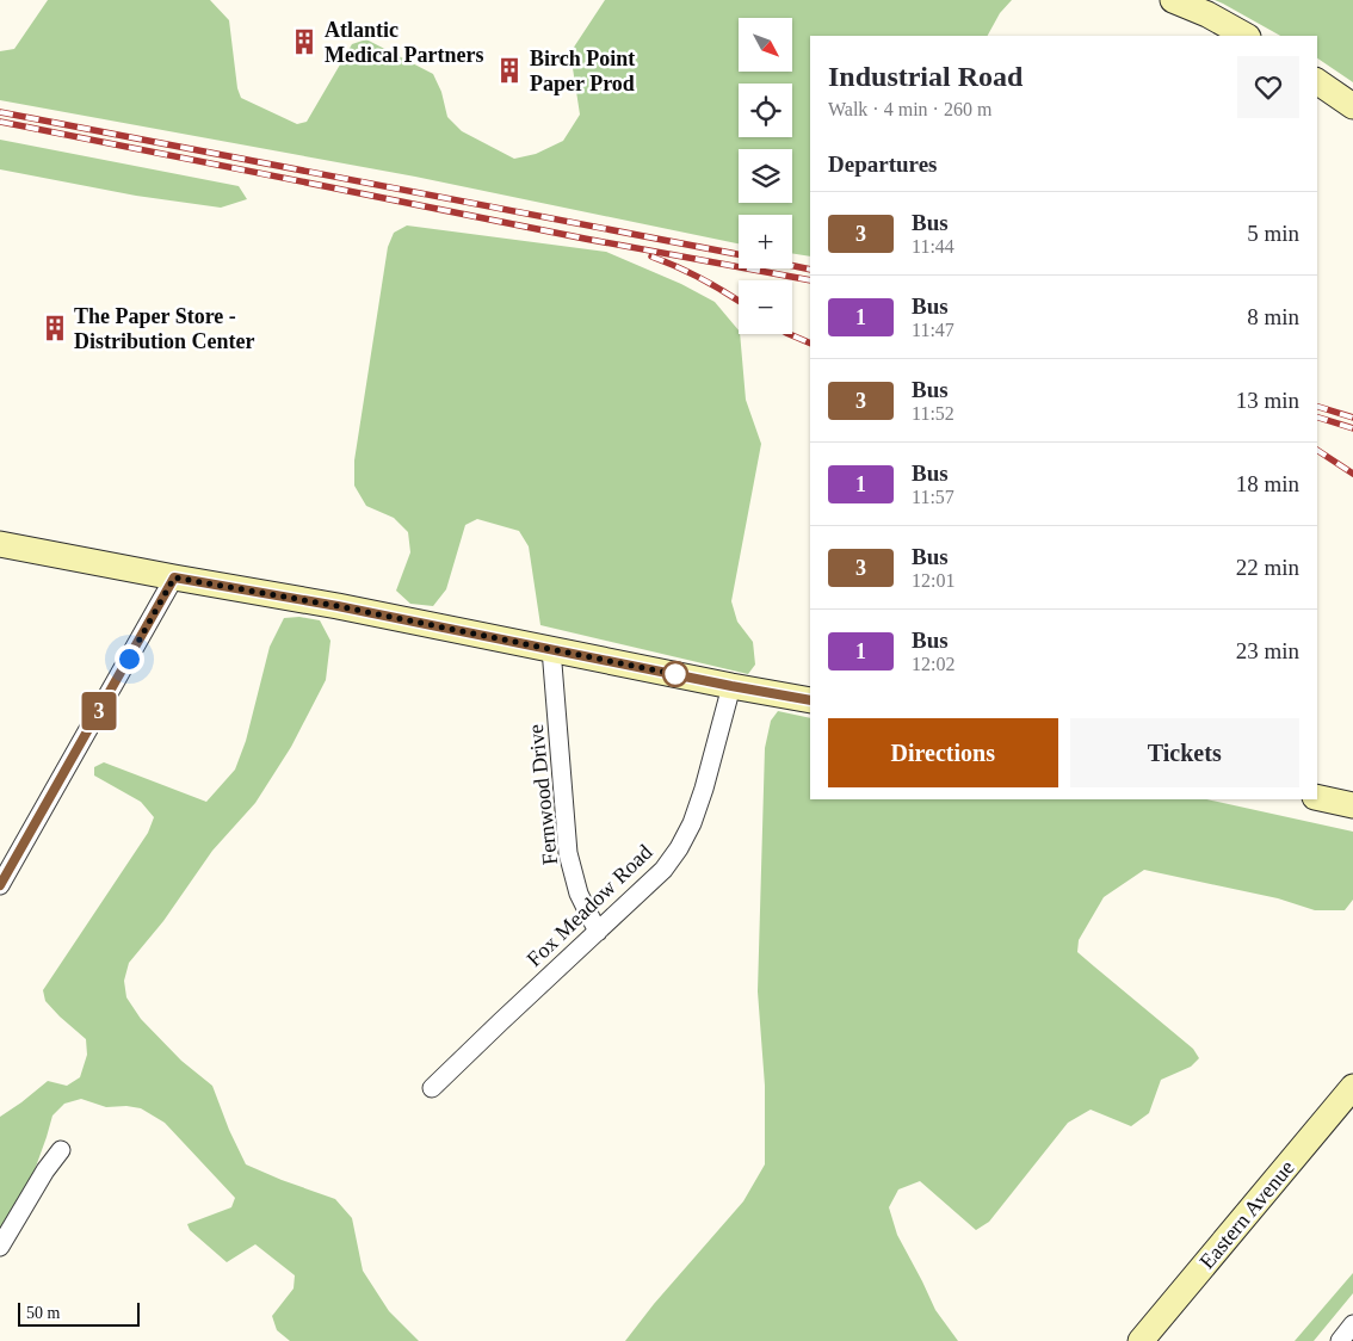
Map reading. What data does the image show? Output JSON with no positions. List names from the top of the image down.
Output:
{
  "streets": {
    "street": ["Fernwood Drive", "Fox Meadow Road", "Eastern Avenue"]
  },
  "crossings": [
    ["Fernwood Drive", "Fox Meadow Road"]
  ],
  "places": {
    "building": ["Atlantic Medical Partners", "Birch Point Paper Prod", "The Paper Store - Distribution Center"]
  },
  "lines": ["bus line 3"],
  "scale_bar": "50 m",
  "north": "bottom right",
  "page": {
    "on_map": "3",
    "map_buttons": ["+", "−"],
    "heading": [
      ["Industrial Road", "Walk · 4 min · 260 m"],
      "Departures"
    ],
    "list": [
      {
        "mark": "3",
        "name": "Bus",
        "note": "11:44",
        "value": "5 min"
      },
      {
        "mark": "1",
        "name": "Bus",
        "note": "11:47",
        "value": "8 min"
      },
      {
        "mark": "3",
        "name": "Bus",
        "note": "11:52",
        "value": "13 min"
      },
      {
        "mark": "1",
        "name": "Bus",
        "note": "11:57",
        "value": "18 min"
      },
      {
        "mark": "3",
        "name": "Bus",
        "note": "12:01",
        "value": "22 min"
      },
      {
        "mark": "1",
        "name": "Bus",
        "note": "12:02",
        "value": "23 min"
      }
    ],
    "buttons": ["Directions", "Tickets"],
    "scale": "50 m"
  }
}
